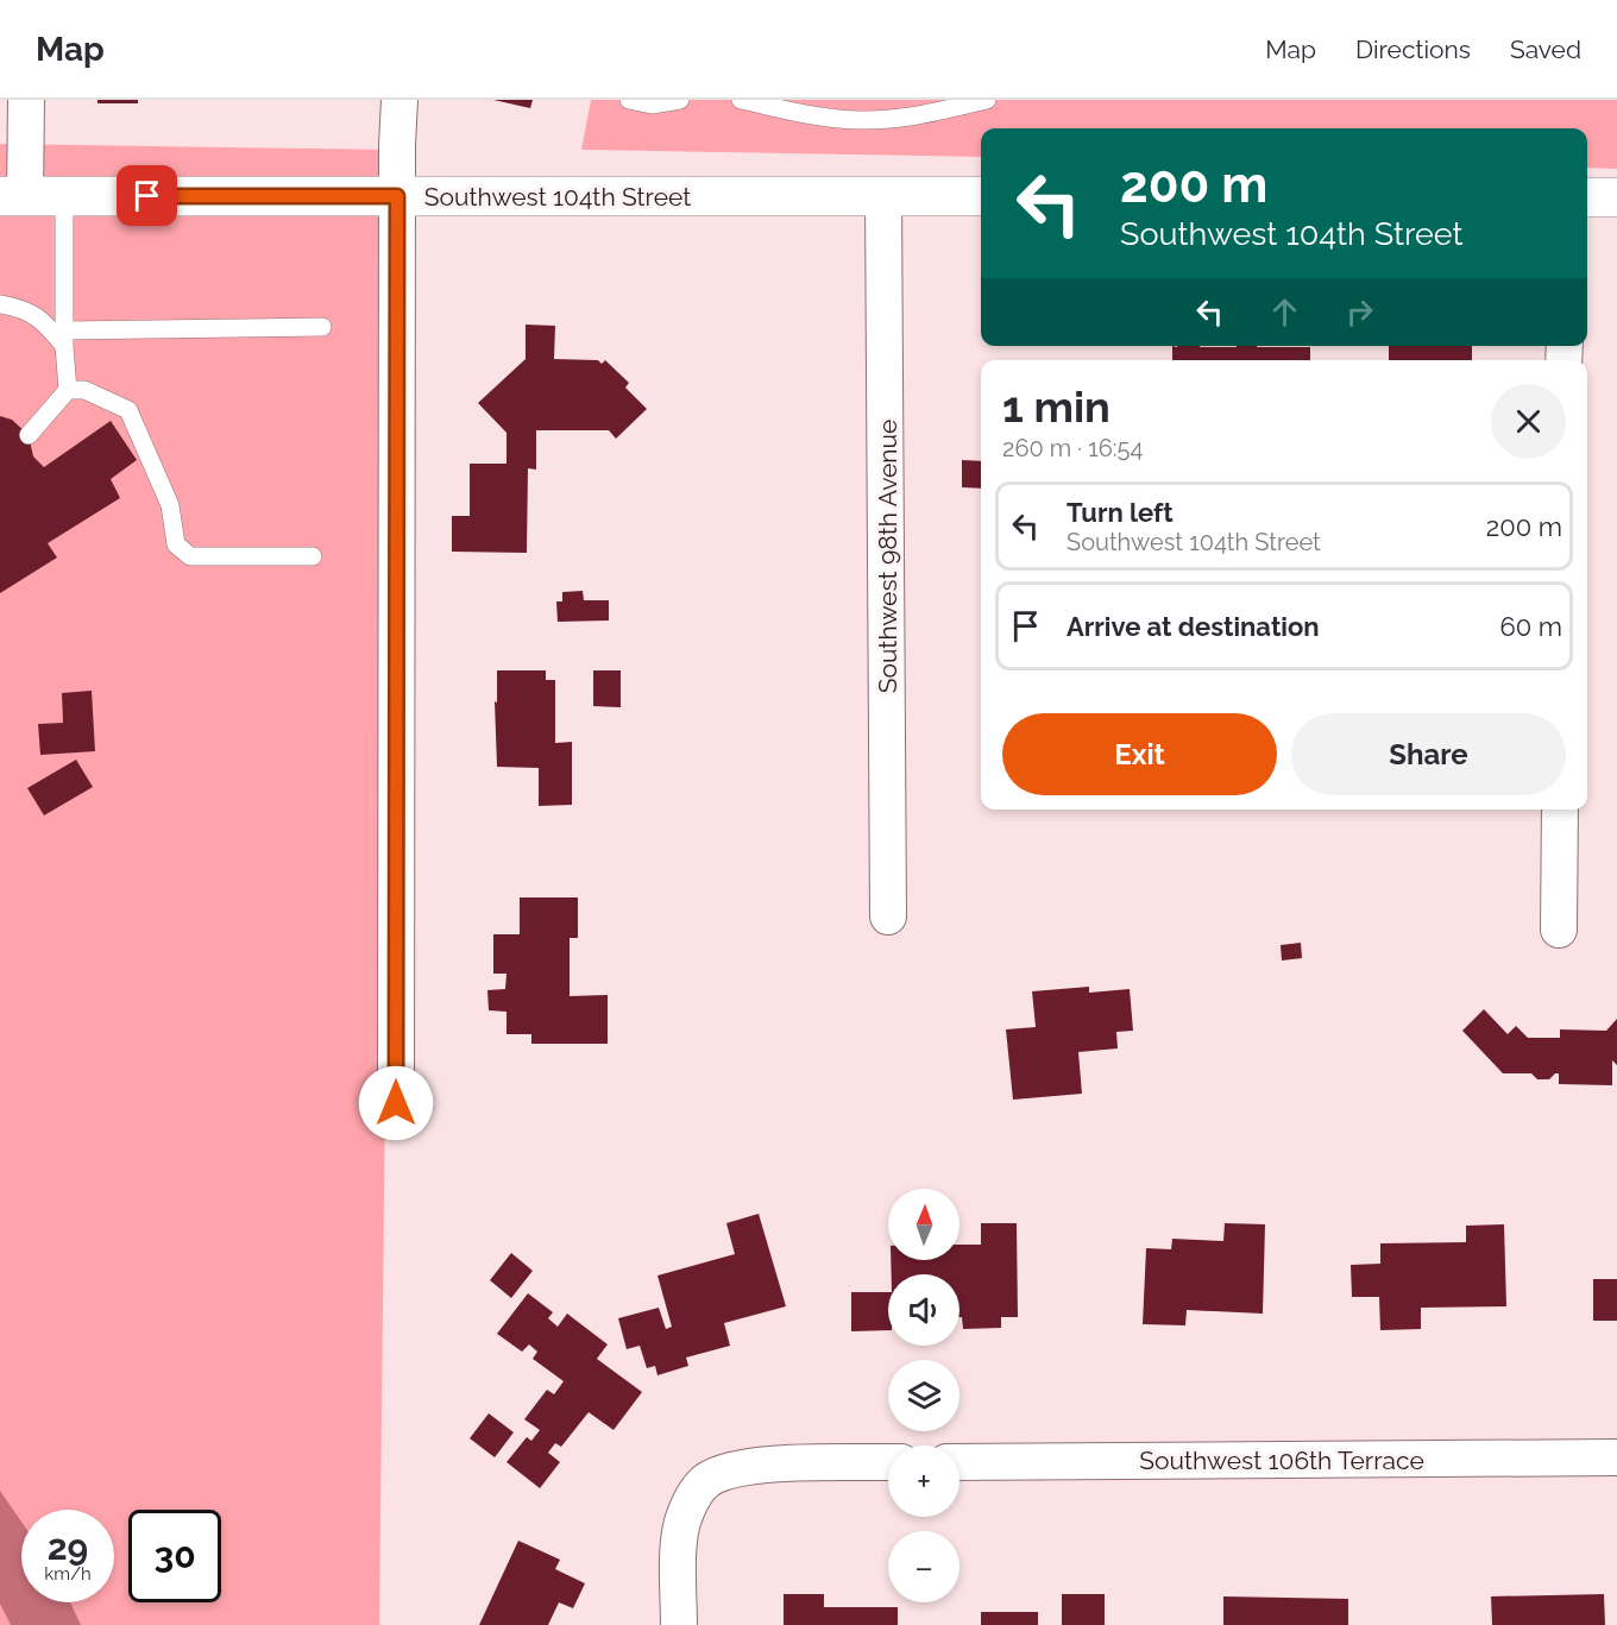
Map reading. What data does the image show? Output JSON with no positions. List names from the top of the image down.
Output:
{
  "streets": {
    "street": ["Southwest 104th Street", "Southwest 98th Avenue", "Southwest 106th Terrace"]
  },
  "crossings": [
    ["Southwest 104th Street", "Southwest 98th Avenue"]
  ],
  "north": "top",
  "page": {
    "header": "Map",
    "nav": ["Map", "Directions", "Saved"],
    "turn": ["200 m", "Southwest 104th Street"],
    "heading": ["1 min", "260 m · 16:54"],
    "list": [
      {
        "name": "Turn left",
        "note": "Southwest 104th Street",
        "value": "200 m"
      },
      {
        "name": "Arrive at destination",
        "value": "60 m"
      }
    ],
    "buttons": ["Exit", "Share"],
    "map_buttons": ["+", "−"],
    "speed": "29 km/h",
    "limit": "30"
  }
}
